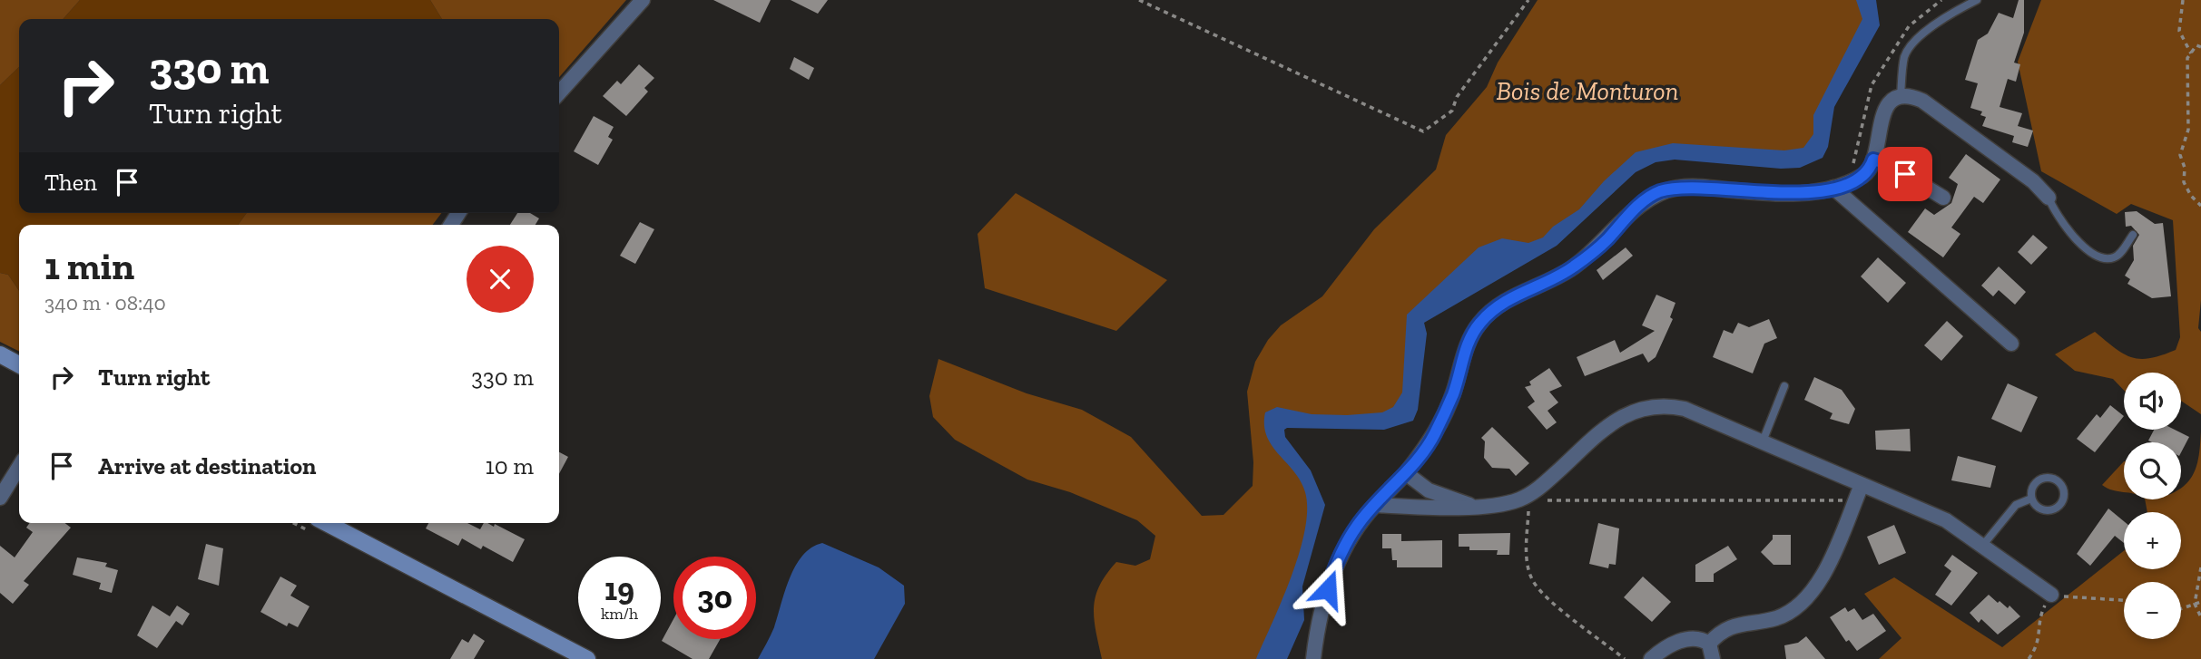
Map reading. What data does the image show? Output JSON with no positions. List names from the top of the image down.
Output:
{
  "parks": ["Bois de Monturon"],
  "page": {
    "turn": ["330 m", "Turn right"],
    "then": "Then",
    "heading": ["1 min", "340 m · 08:40"],
    "list": [
      {
        "name": "Turn right",
        "value": "330 m"
      },
      {
        "name": "Arrive at destination",
        "value": "10 m"
      }
    ],
    "map_buttons": ["+", "−"],
    "speed": "19 km/h",
    "limit": "30"
  }
}
